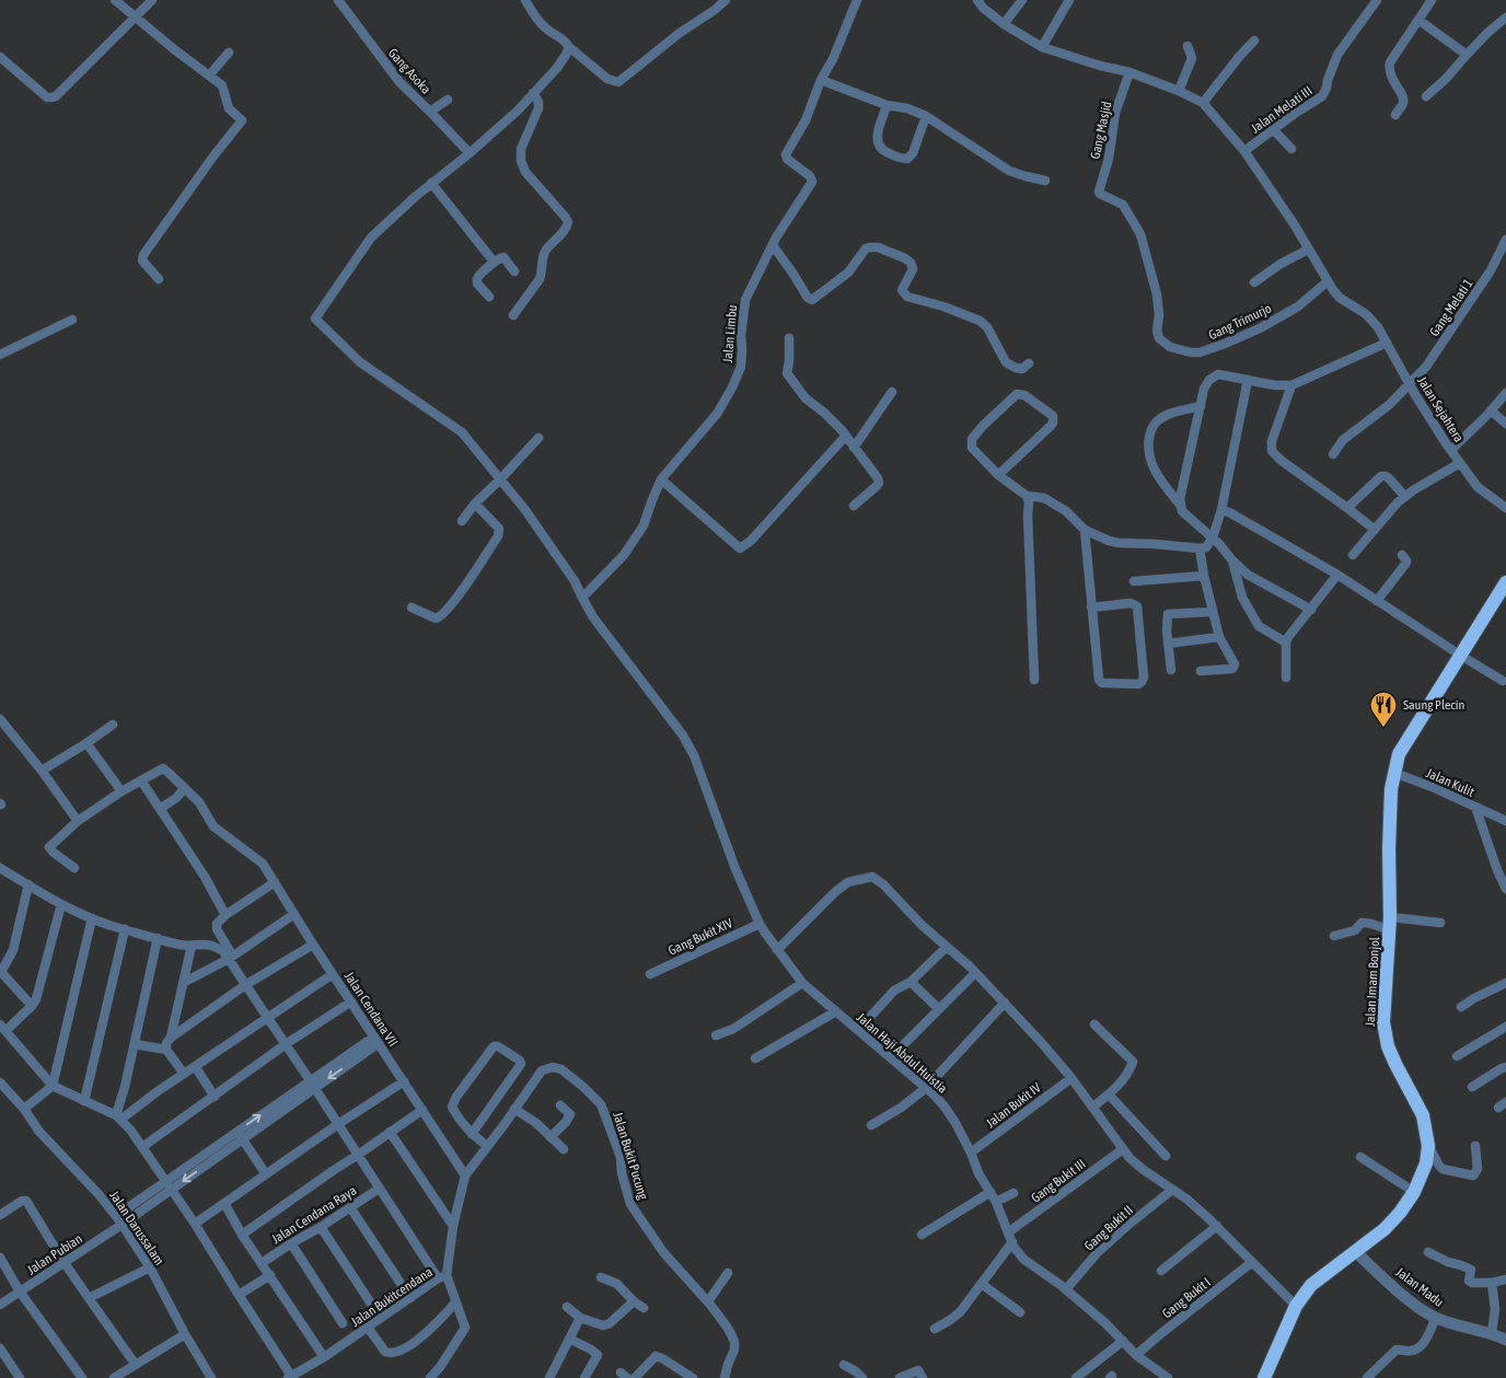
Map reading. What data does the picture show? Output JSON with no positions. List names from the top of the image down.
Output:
{
  "streets": {
    "highway": ["Jalan Imam Bonjol"],
    "street": [
      "Gang Asoka",
      "Jalan Melati III",
      "Gang Masjid",
      "Gang Melati 1",
      "Gang Trimurjo",
      "Jalan Limbu",
      "Jalan Sejahtera",
      "Jalan Kulit",
      "Gang Bukit XIV",
      "Jalan Cendana VII",
      "Jalan Haji Abdul Huistia",
      "Jalan Bukit IV",
      "Jalan Bukit Pucung",
      "Gang Bukit III",
      "Jalan Cendana Raya",
      "Jalan Darussalam",
      "Gang Bukit II",
      "Jalan Pubian",
      "Jalan Madu",
      "Jalan Bukitcendana",
      "Gang Bukit I"
    ]
  },
  "crossings": [
    ["Gang Masjid", "Gang Trimurjo"],
    ["Gang Melati 1", "Jalan Sejahtera"],
    ["Gang Trimurjo", "Jalan Sejahtera"],
    ["Jalan Limbu", "Jalan Haji Abdul Huistia"],
    ["Jalan Kulit", "Jalan Imam Bonjol"],
    ["Gang Bukit XIV", "Jalan Haji Abdul Huistia"],
    ["Jalan Imam Bonjol", "Jalan Madu"],
    ["Jalan Cendana VII", "Jalan Bukitcendana"],
    ["Jalan Haji Abdul Huistia", "Jalan Bukit IV"],
    ["Jalan Haji Abdul Huistia", "Gang Bukit III"],
    ["Jalan Haji Abdul Huistia", "Gang Bukit II"],
    ["Jalan Haji Abdul Huistia", "Gang Bukit I"],
    ["Jalan Bukit Pucung", "Jalan Bukitcendana"],
    ["Jalan Darussalam", "Jalan Pubian"]
  ],
  "places": {
    "restaurant": ["Saung Plecin"]
  }
}
